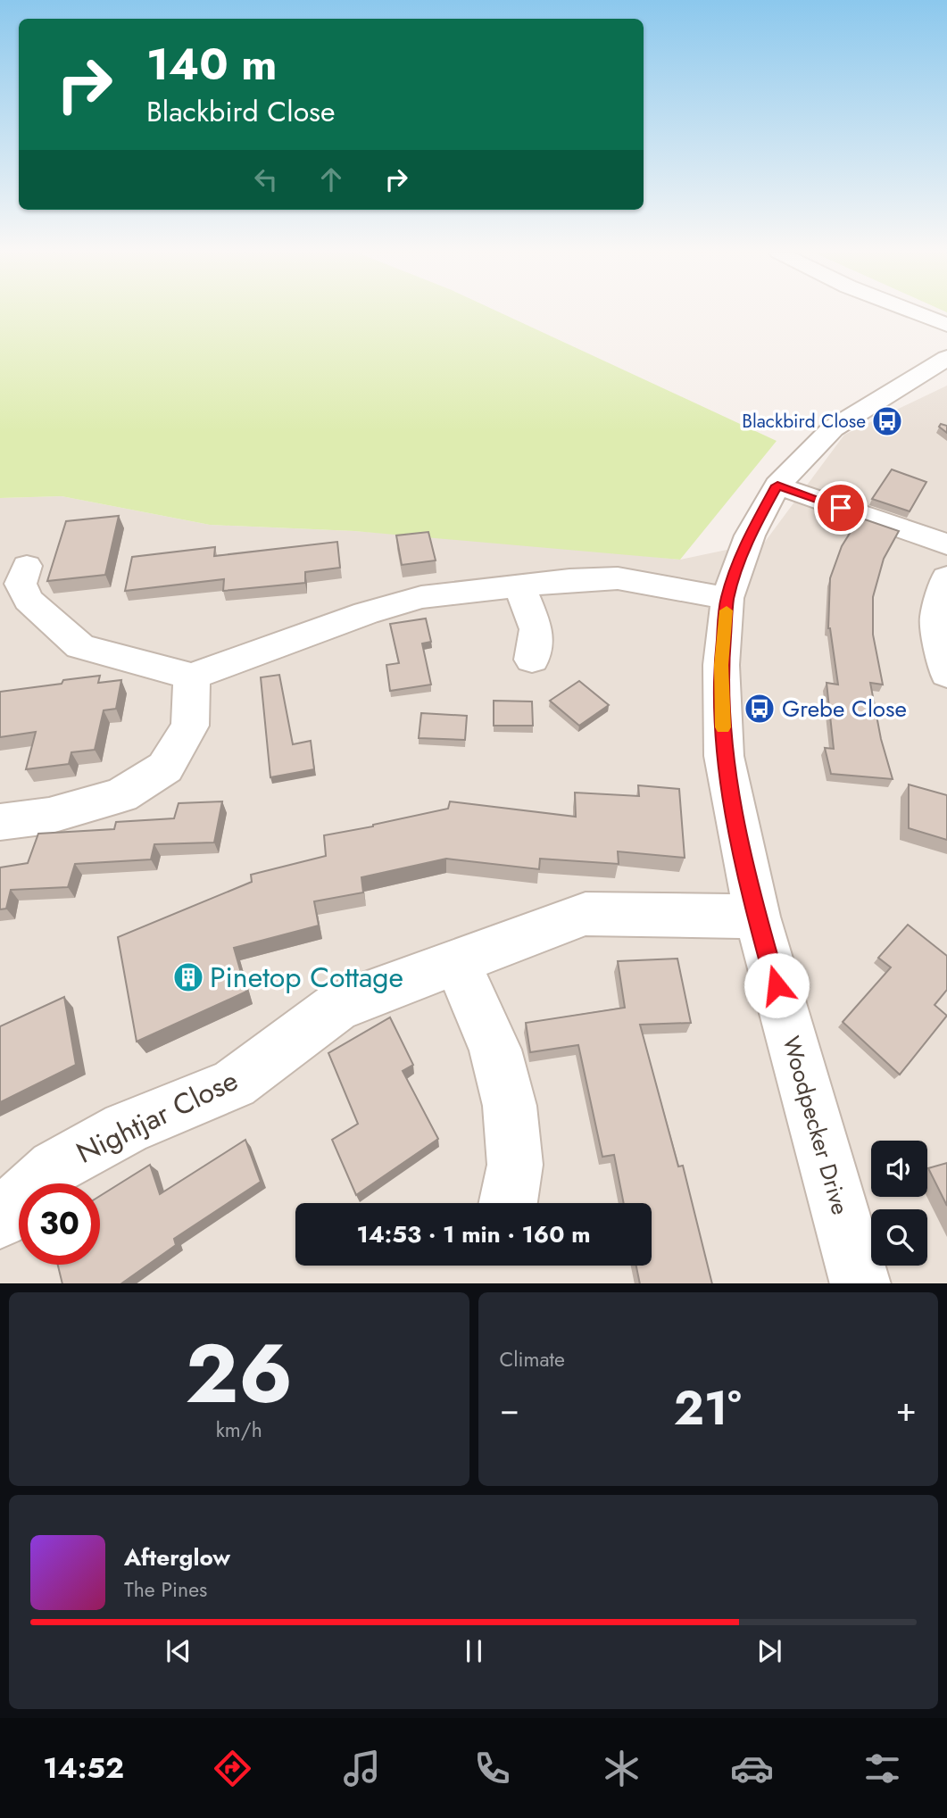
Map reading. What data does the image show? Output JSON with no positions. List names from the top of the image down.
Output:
{
  "streets": {
    "street": ["Nightjar Close", "Woodpecker Drive"]
  },
  "crossings": [
    ["Nightjar Close", "Woodpecker Drive"]
  ],
  "places": {
    "bus stop": ["Blackbird Close", "Grebe Close"],
    "building": ["Pinetop Cottage"]
  },
  "page": {
    "turn": ["140 m", "Blackbird Close"],
    "limit": "30",
    "trip": "14:53 · 1 min · 160 m",
    "tile": [
      ["26", "km/h"],
      "Climate"
    ],
    "heat": ["−", "21°", "+"],
    "song": ["Afterglow", "The Pines"],
    "tabs": "14:52"
  }
}
